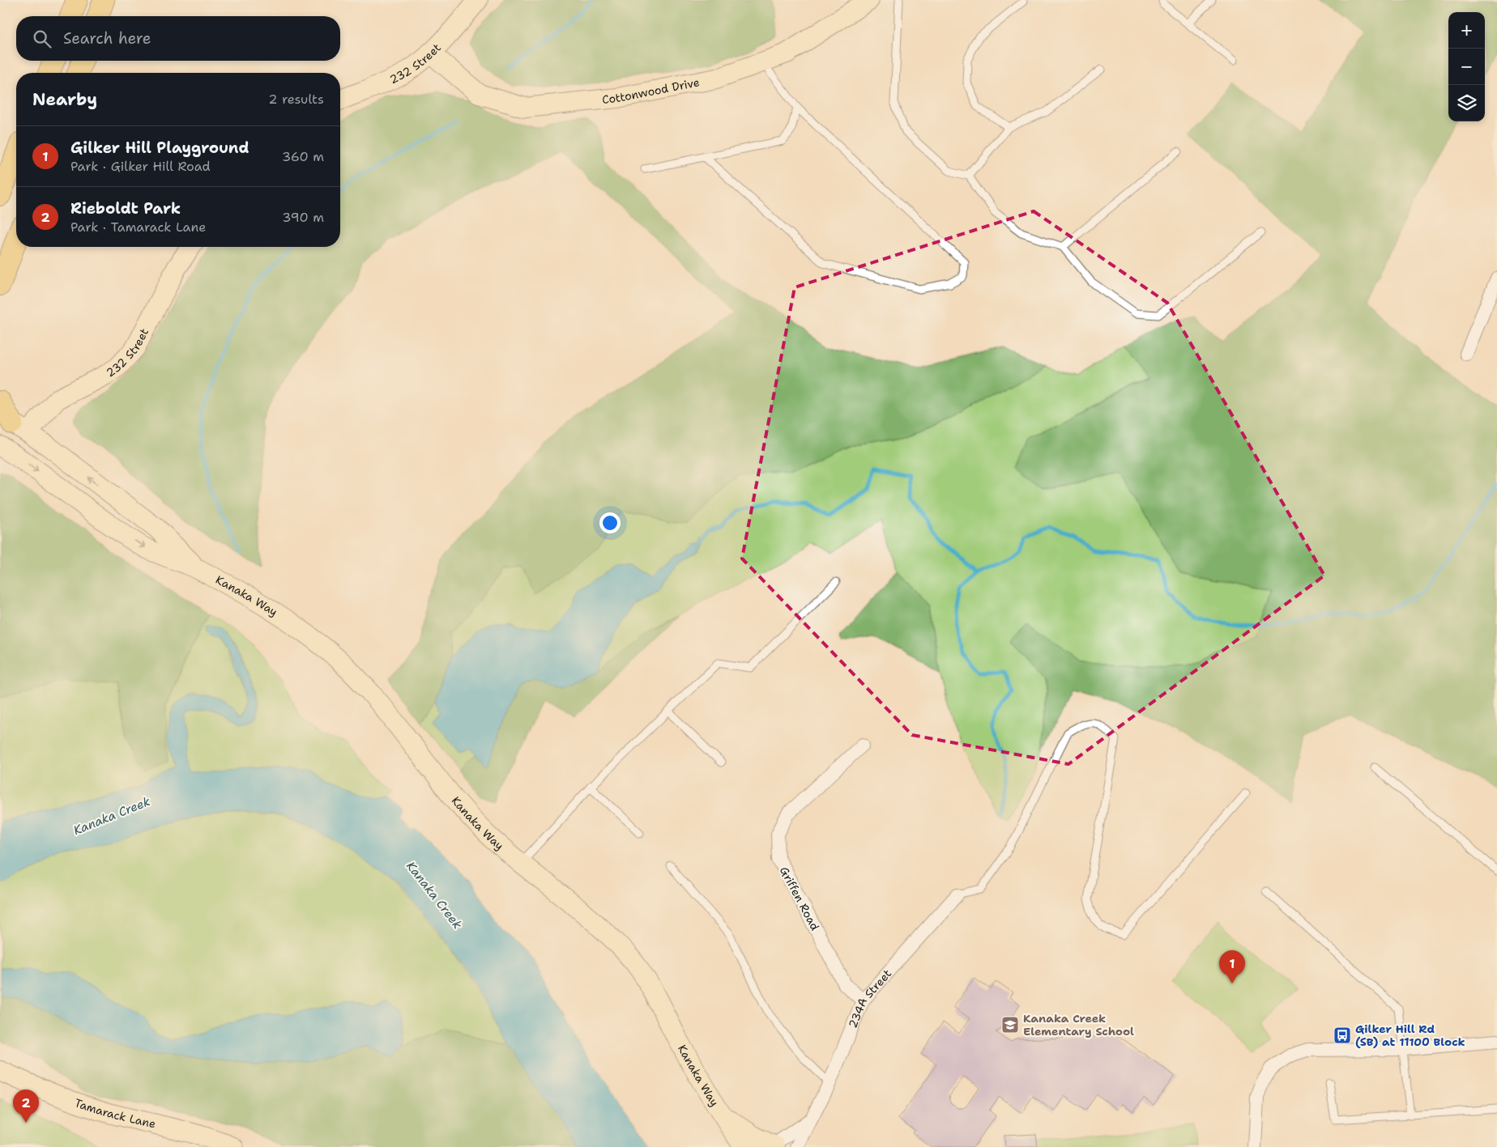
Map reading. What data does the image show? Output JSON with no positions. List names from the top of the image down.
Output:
{
  "streets": {
    "main road": [
      "232 Street",
      "Cottonwood Drive",
      "Kanaka Way",
      "Tamarack Lane"
    ],
    "street": ["Griffen Road", "234A Street"]
  },
  "crossings": [
    ["232 Street", "Cottonwood Drive"],
    ["232 Street", "Kanaka Way"],
    ["Kanaka Way", "234A Street"],
    ["Griffen Road", "234A Street"]
  ],
  "water": ["Kanaka Creek"],
  "places": {
    "school or university": ["Kanaka Creek Elementary School"],
    "bus stop": ["Gilker Hill Rd (SB) at 11100 Block"]
  },
  "page": {
    "map_buttons": ["+", "−"],
    "search": "Search here",
    "heading": ["Nearby", "2 results"],
    "list": [
      {
        "mark": "1",
        "name": "Gilker Hill Playground",
        "note": "Park · Gilker Hill Road",
        "value": "360 m"
      },
      {
        "mark": "2",
        "name": "Rieboldt Park",
        "note": "Park · Tamarack Lane",
        "value": "390 m"
      }
    ],
    "pins": ["1", "2"]
  }
}
